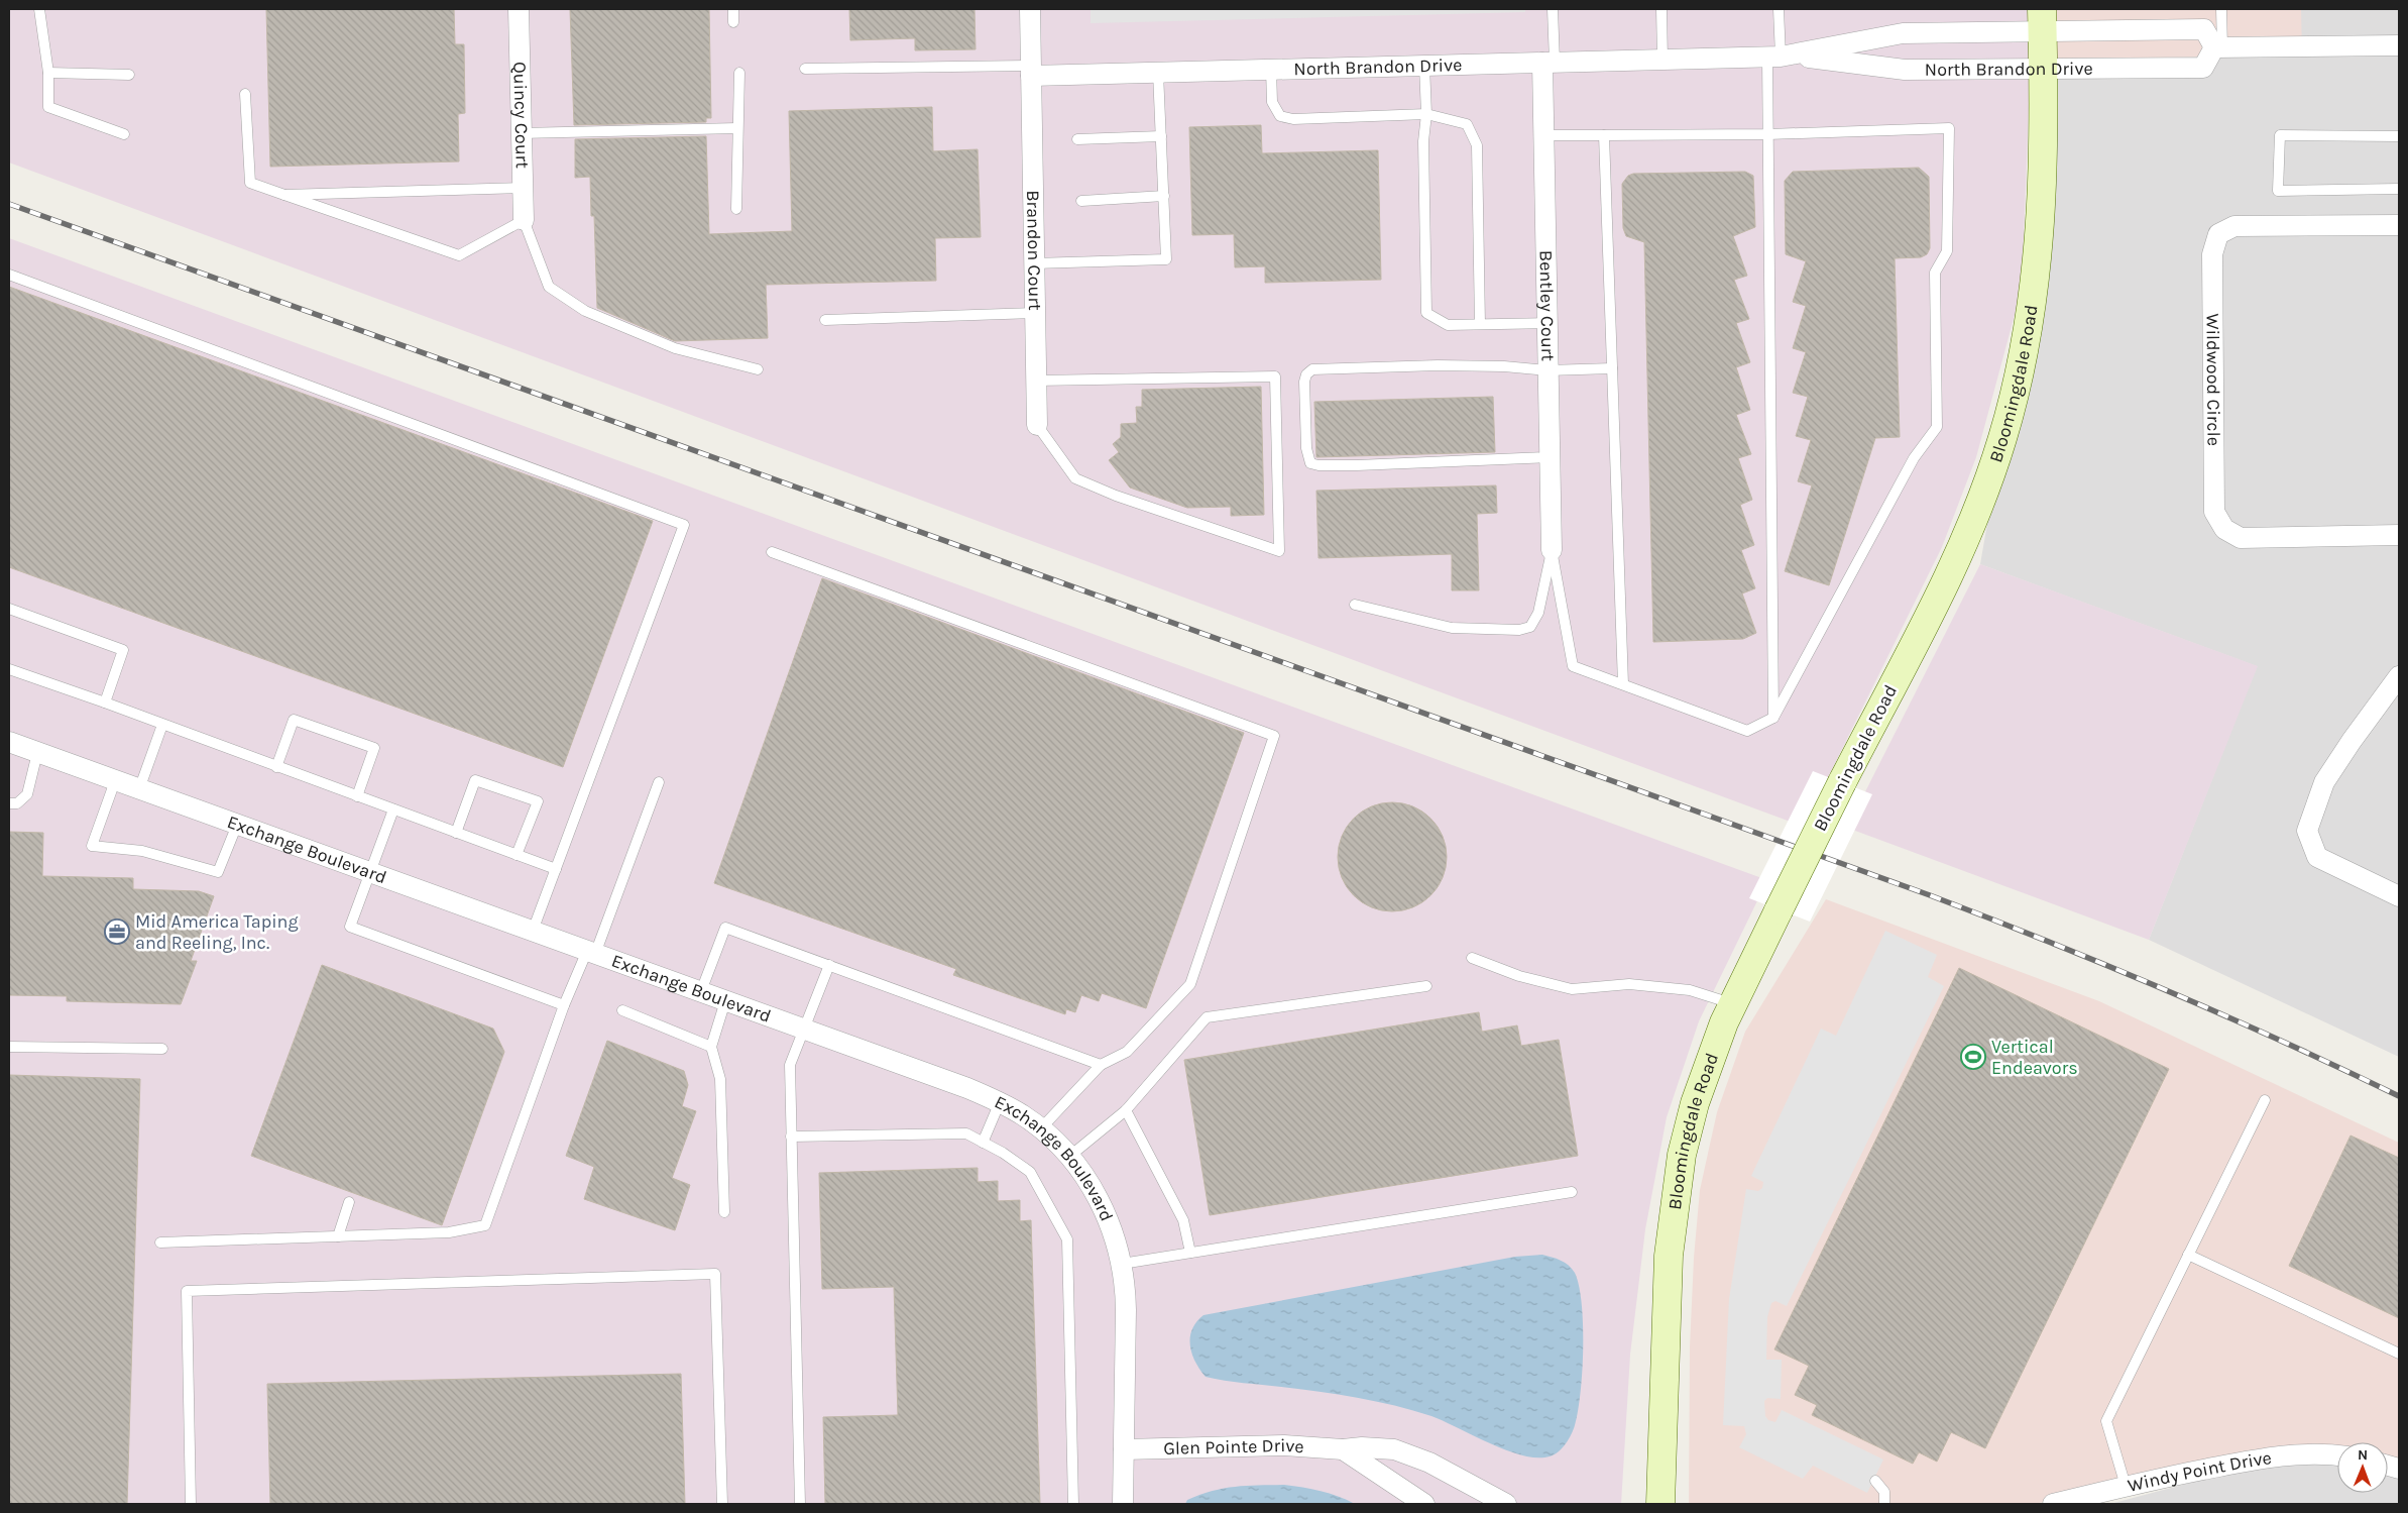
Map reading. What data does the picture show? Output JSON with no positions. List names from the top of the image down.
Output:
{
  "streets": {
    "main road": ["Bloomingdale Road"],
    "street": [
      "North Brandon Drive",
      "Quincy Court",
      "Brandon Court",
      "Bentley Court",
      "Wildwood Circle",
      "Exchange Boulevard",
      "Glen Pointe Drive",
      "Windy Point Drive"
    ]
  },
  "crossings": [
    ["North Brandon Drive", "Brandon Court"],
    ["North Brandon Drive", "Bentley Court"],
    ["North Brandon Drive", "Bloomingdale Road"],
    ["Exchange Boulevard", "Glen Pointe Drive"]
  ],
  "places": {
    "office": ["Mid America Taping and Reeling, Inc."],
    "sports": ["Vertical Endeavors"]
  },
  "north": "top"
}
